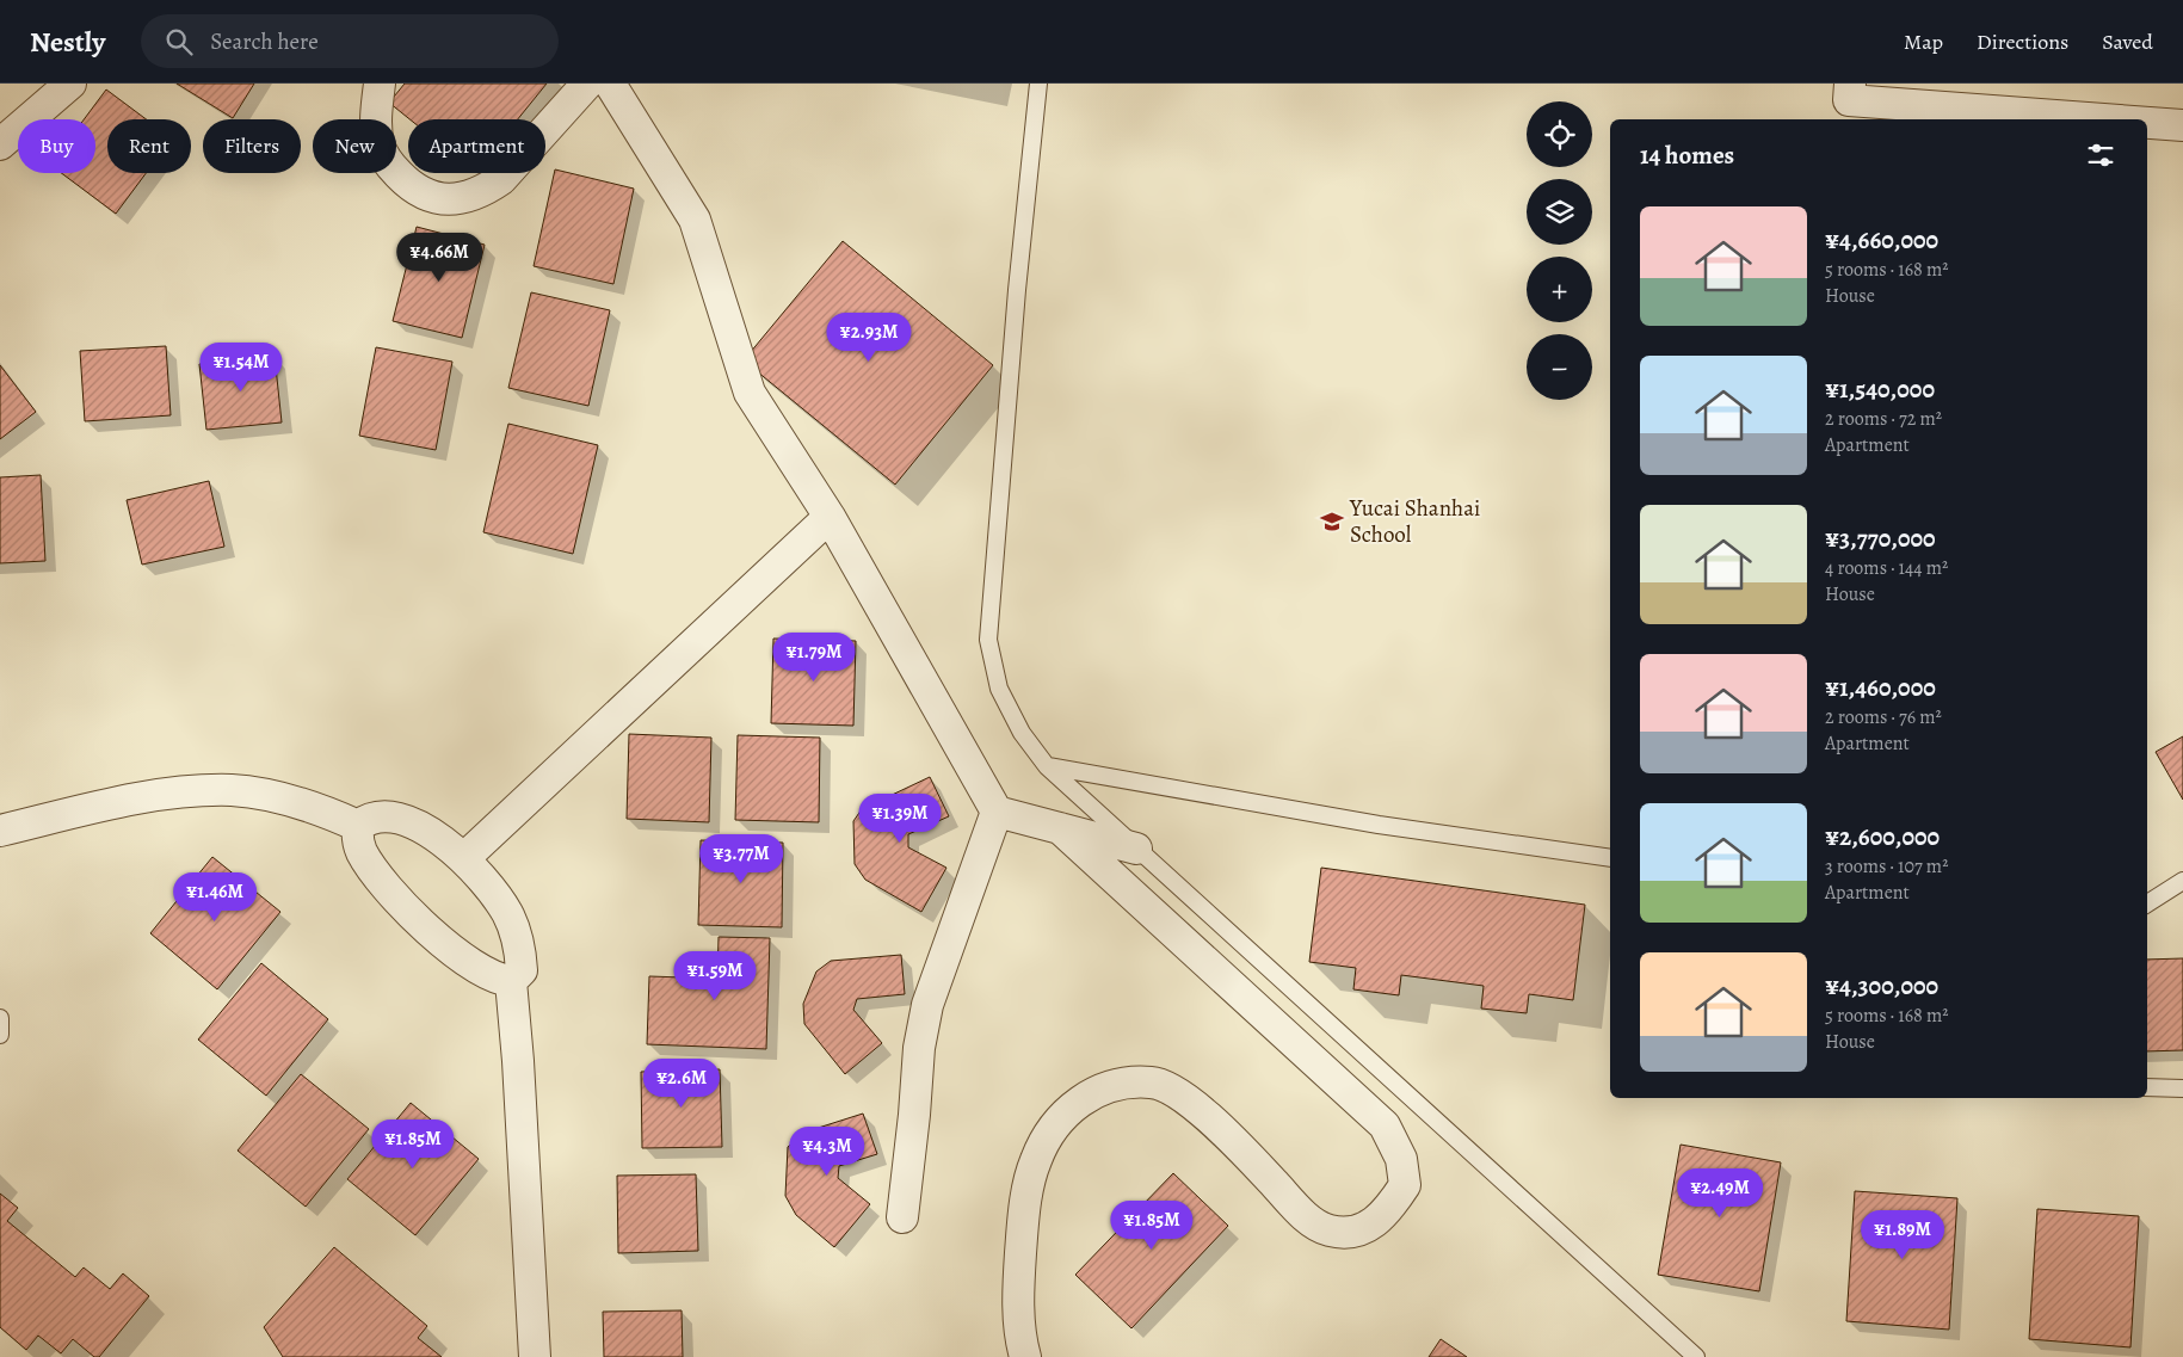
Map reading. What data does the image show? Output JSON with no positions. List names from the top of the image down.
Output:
{
  "places": {
    "school or university": ["Yucai Shanhai School"]
  },
  "page": {
    "header": "Nestly",
    "search": "Search here",
    "nav": ["Map", "Directions", "Saved"],
    "map_buttons": ["+", "−"],
    "chip": [
      "Buy",
      "Rent",
      "Filters",
      "New",
      "Apartment"
    ],
    "heading": "14 homes",
    "list": [
      {
        "name": "¥4,660,000",
        "note": "5 rooms · 168 m² · House"
      },
      {
        "name": "¥1,540,000",
        "note": "2 rooms · 72 m² · Apartment"
      },
      {
        "name": "¥3,770,000",
        "note": "4 rooms · 144 m² · House"
      },
      {
        "name": "¥1,460,000",
        "note": "2 rooms · 76 m² · Apartment"
      },
      {
        "name": "¥2,600,000",
        "note": "3 rooms · 107 m² · Apartment"
      },
      {
        "name": "¥4,300,000",
        "note": "5 rooms · 168 m² · House"
      }
    ],
    "price": [
      "¥4.66M",
      "¥2.93M",
      "¥1.54M",
      "¥1.79M",
      "¥1.39M",
      "¥3.77M",
      "¥1.46M",
      "¥1.59M",
      "¥2.6M",
      "¥1.85M",
      "¥4.3M",
      "¥2.49M",
      "¥1.85M",
      "¥1.89M"
    ]
  }
}
